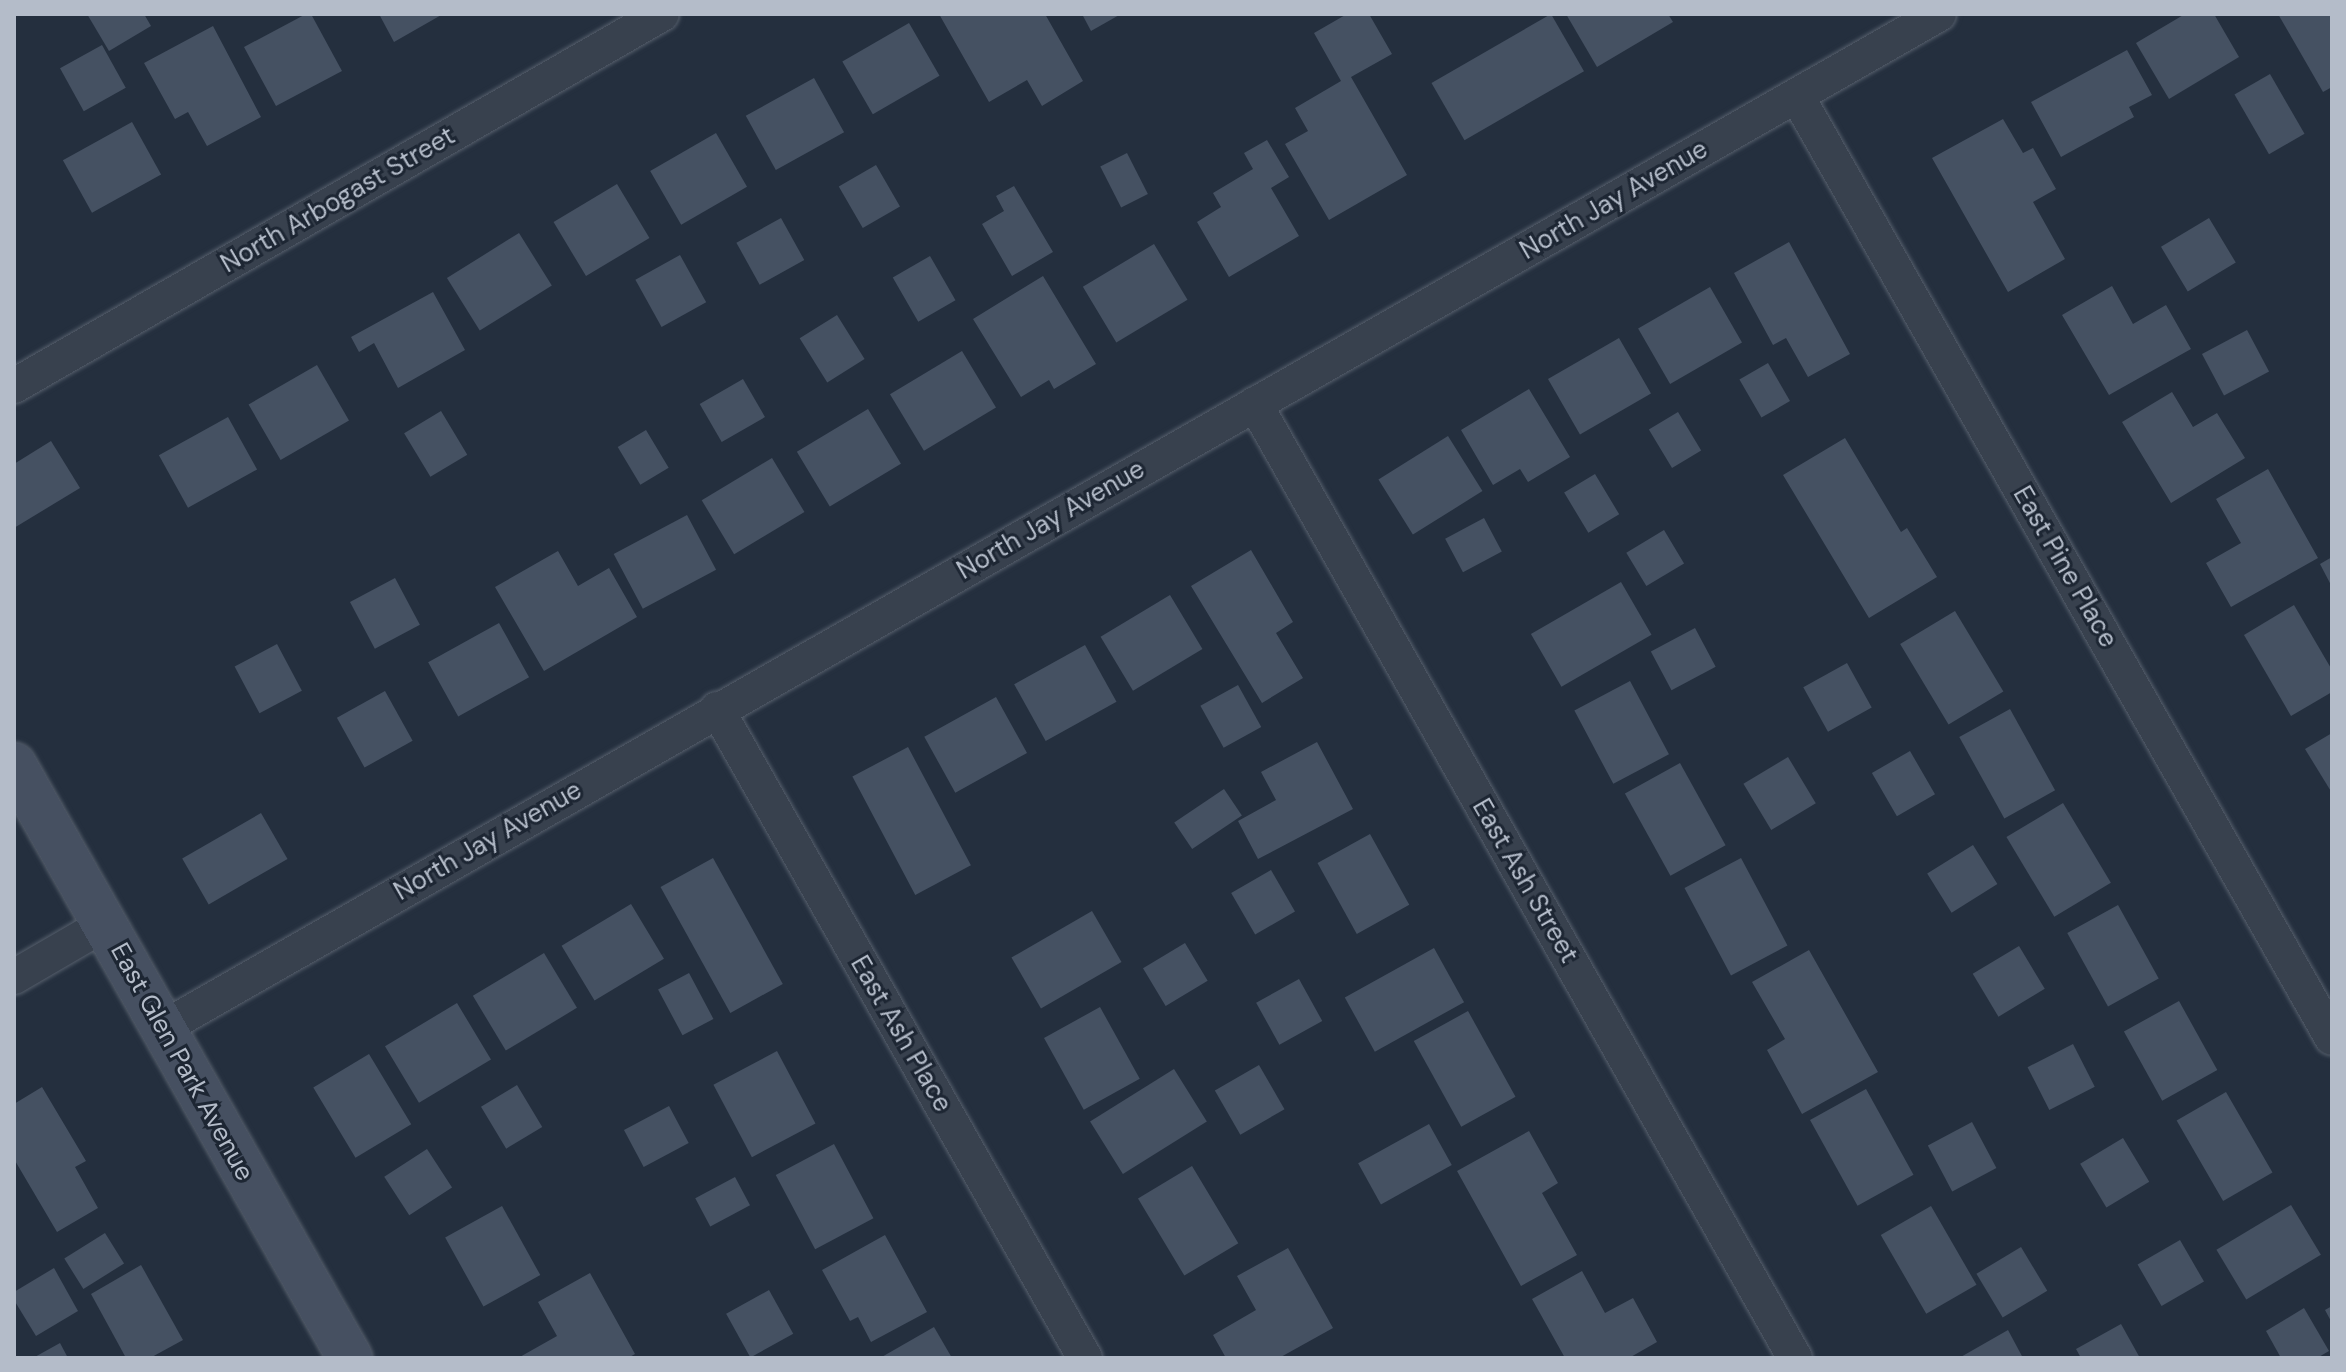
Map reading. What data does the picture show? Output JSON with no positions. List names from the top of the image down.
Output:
{
  "streets": {
    "main road": ["East Glen Park Avenue"],
    "street": [
      "North Arbogast Street",
      "North Jay Avenue",
      "East Pine Place",
      "East Ash Street",
      "East Ash Place"
    ]
  },
  "crossings": [
    ["North Jay Avenue", "East Pine Place"],
    ["North Jay Avenue", "East Ash Street"],
    ["North Jay Avenue", "East Ash Place"],
    ["North Jay Avenue", "East Glen Park Avenue"]
  ]
}
